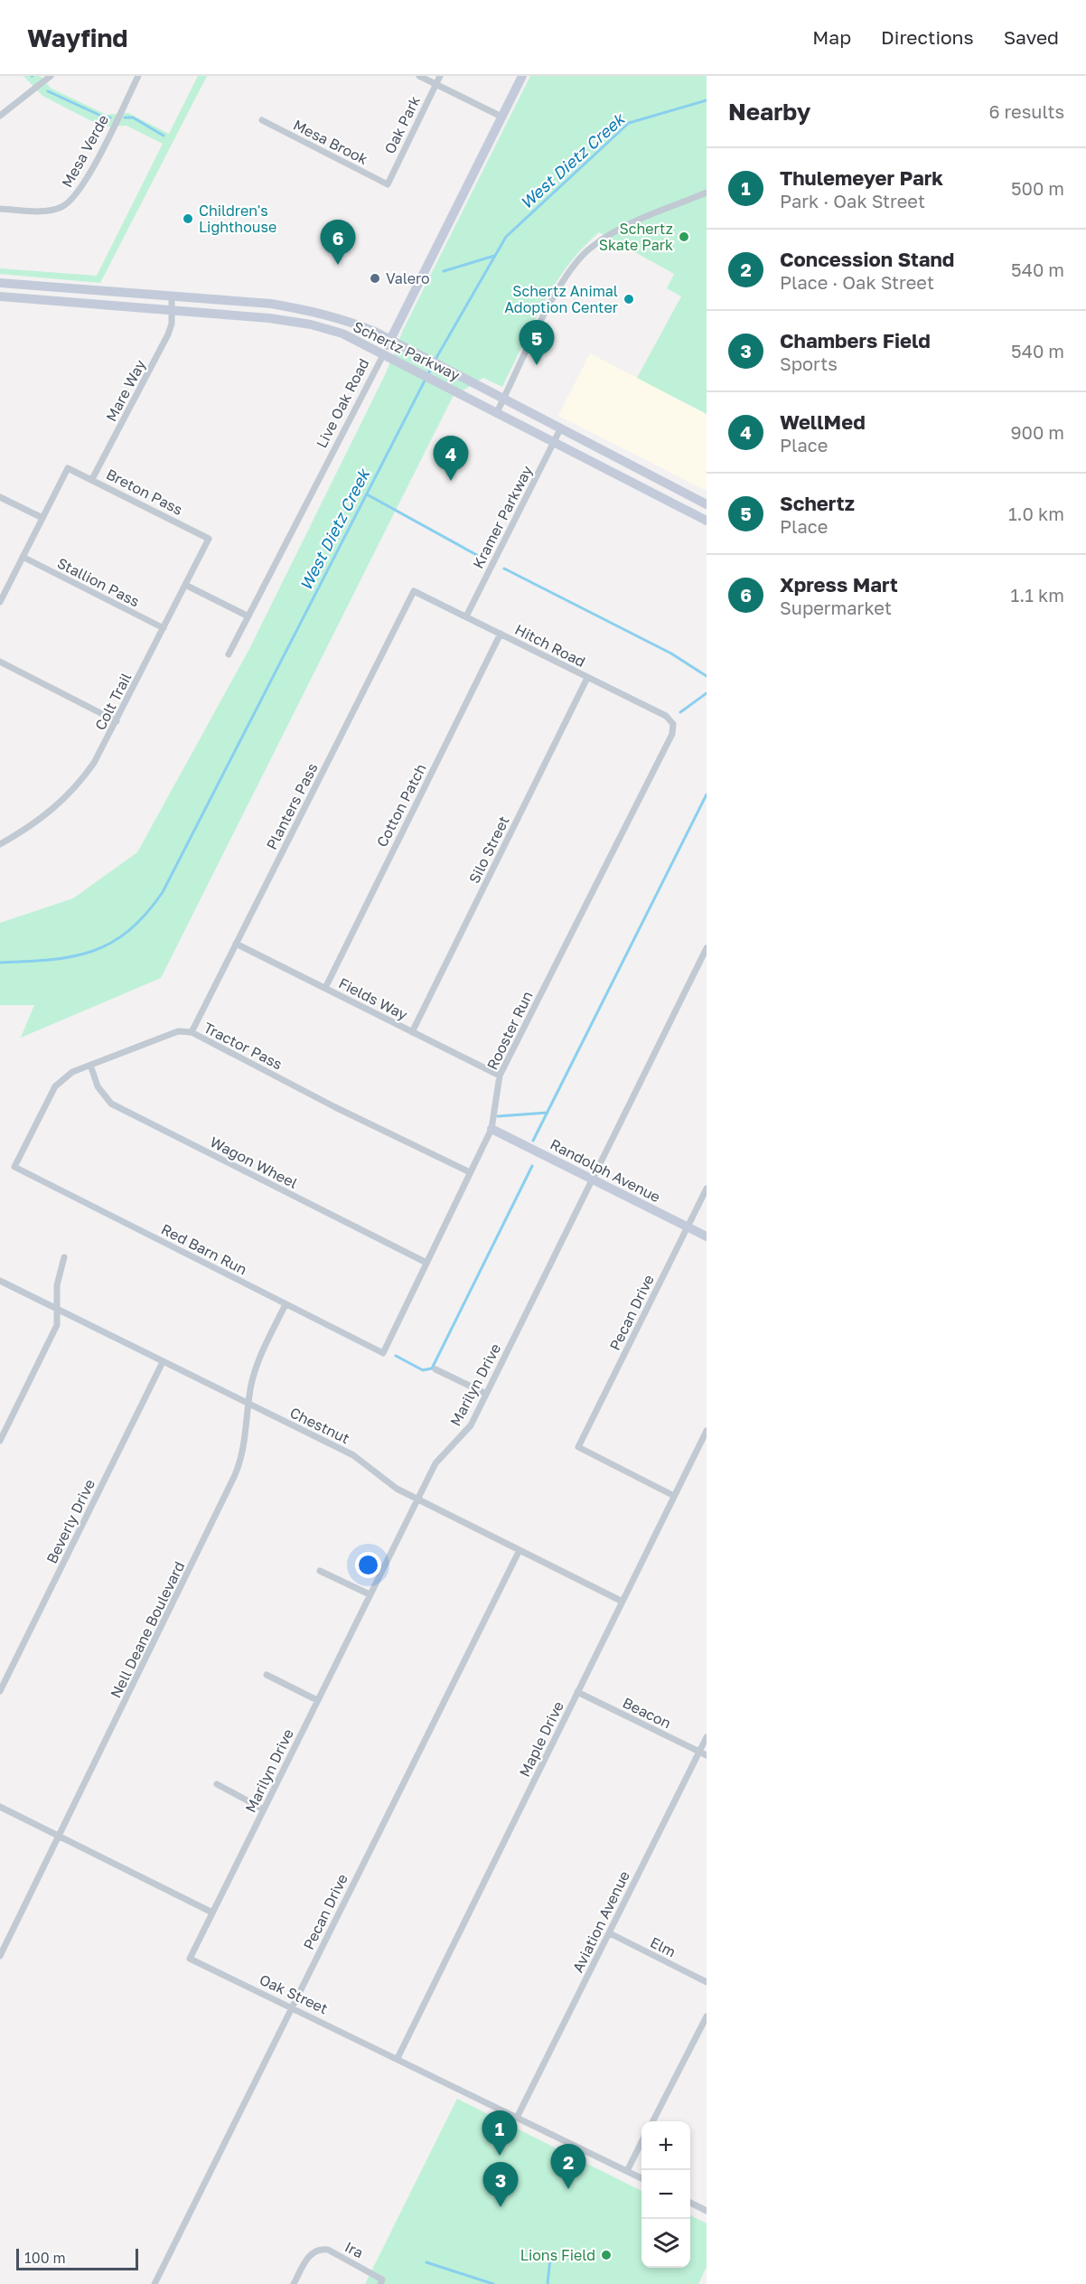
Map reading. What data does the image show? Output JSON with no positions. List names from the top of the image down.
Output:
{
  "streets": {
    "main road": ["Schertz Parkway", "Live Oak Road", "Randolph Avenue"],
    "street": [
      "Oak Park",
      "Mesa Brook",
      "Mesa Verde",
      "Mare Way",
      "Breton Pass",
      "Kramer Parkway",
      "Stallion Pass",
      "Hitch Road",
      "Colt Trail",
      "Cotton Patch",
      "Planters Pass",
      "Silo Street",
      "Fields Way",
      "Rooster Run",
      "Tractor Pass",
      "Wagon Wheel",
      "Red Barn Run",
      "Pecan Drive",
      "Marilyn Drive",
      "Chestnut",
      "Beverly Drive",
      "Nell Deane Boulevard",
      "Beacon",
      "Maple Drive",
      "Aviation Avenue",
      "Elm",
      "Oak Street",
      "Ira"
    ]
  },
  "crossings": [
    ["Oak Park", "Mesa Brook"],
    ["Schertz Parkway", "Mare Way"],
    ["Schertz Parkway", "Live Oak Road"],
    ["Schertz Parkway", "Kramer Parkway"],
    ["Mare Way", "Breton Pass"],
    ["Breton Pass", "Colt Trail"],
    ["Kramer Parkway", "Hitch Road"],
    ["Stallion Pass", "Colt Trail"],
    ["Hitch Road", "Cotton Patch"],
    ["Hitch Road", "Planters Pass"],
    ["Hitch Road", "Silo Street"],
    ["Hitch Road", "Rooster Run"],
    ["Cotton Patch", "Fields Way"],
    ["Planters Pass", "Fields Way"],
    ["Planters Pass", "Tractor Pass"],
    ["Silo Street", "Fields Way"],
    ["Fields Way", "Rooster Run"],
    ["Rooster Run", "Tractor Pass"],
    ["Rooster Run", "Wagon Wheel"],
    ["Rooster Run", "Randolph Avenue"],
    ["Rooster Run", "Red Barn Run"],
    ["Tractor Pass", "Wagon Wheel"],
    ["Tractor Pass", "Red Barn Run"],
    ["Randolph Avenue", "Pecan Drive"],
    ["Randolph Avenue", "Marilyn Drive"],
    ["Red Barn Run", "Nell Deane Boulevard"],
    ["Pecan Drive", "Chestnut"],
    ["Pecan Drive", "Maple Drive"],
    ["Pecan Drive", "Oak Street"],
    ["Marilyn Drive", "Chestnut"],
    ["Marilyn Drive", "Oak Street"],
    ["Chestnut", "Beverly Drive"],
    ["Chestnut", "Nell Deane Boulevard"],
    ["Chestnut", "Maple Drive"],
    ["Beacon", "Maple Drive"],
    ["Beacon", "Aviation Avenue"],
    ["Maple Drive", "Oak Street"],
    ["Aviation Avenue", "Elm"],
    ["Aviation Avenue", "Oak Street"]
  ],
  "water": ["West Dietz Creek"],
  "places": [
    "Children's Lighthouse",
    "Schertz Skate Park",
    "Valero",
    "Schertz Animal Adoption Center",
    "Lions Field"
  ],
  "scale_bar": "100 m",
  "page": {
    "header": "Wayfind",
    "nav": ["Map", "Directions", "Saved"],
    "heading": ["Nearby", "6 results"],
    "list": [
      {
        "mark": "1",
        "name": "Thulemeyer Park",
        "note": "Park · Oak Street",
        "value": "500 m"
      },
      {
        "mark": "2",
        "name": "Concession Stand",
        "note": "Place · Oak Street",
        "value": "540 m"
      },
      {
        "mark": "3",
        "name": "Chambers Field",
        "note": "Sports",
        "value": "540 m"
      },
      {
        "mark": "4",
        "name": "WellMed",
        "note": "Place",
        "value": "900 m"
      },
      {
        "mark": "5",
        "name": "Schertz",
        "note": "Place",
        "value": "1.0 km"
      },
      {
        "mark": "6",
        "name": "Xpress Mart",
        "note": "Supermarket",
        "value": "1.1 km"
      }
    ],
    "pins": [
      "6",
      "5",
      "4",
      "1",
      "2",
      "3"
    ],
    "map_buttons": ["+", "−"],
    "scale": "100 m"
  }
}
